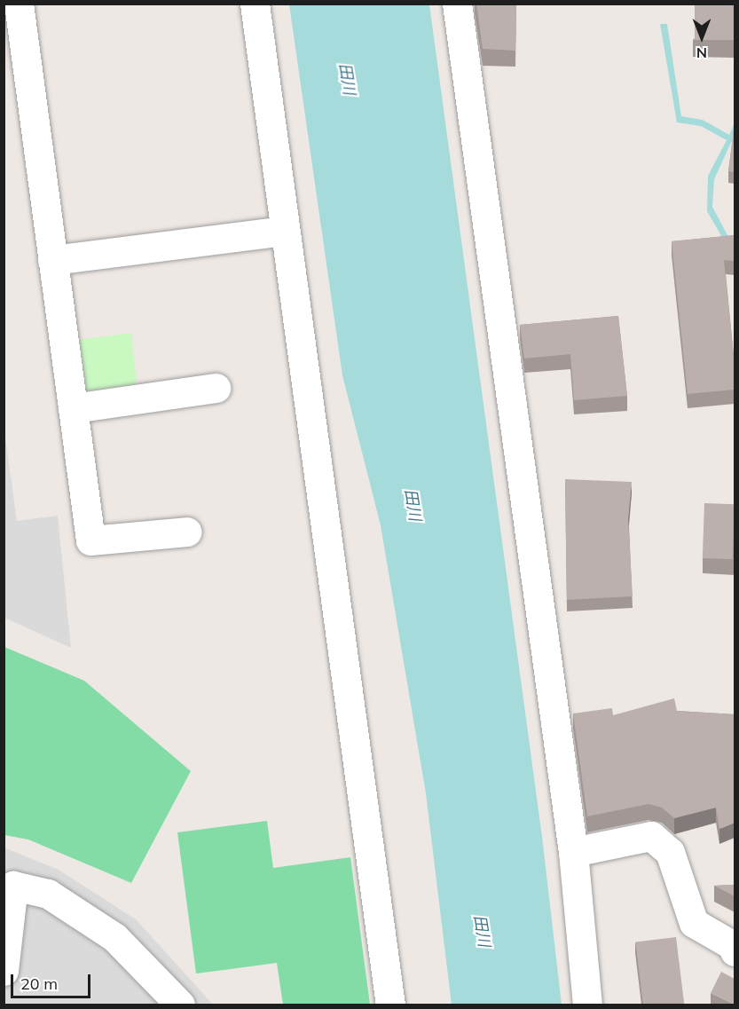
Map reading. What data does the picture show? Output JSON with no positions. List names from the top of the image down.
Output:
{
  "water": ["田川"],
  "scale_bar": "20 m",
  "north": "bottom"
}
